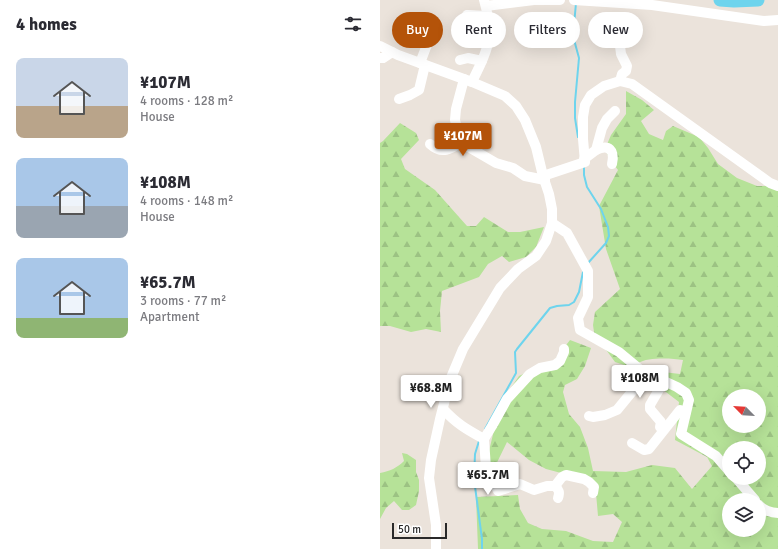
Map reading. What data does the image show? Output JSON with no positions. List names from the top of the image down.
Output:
{
  "scale_bar": "50 m",
  "north": "top left",
  "page": {
    "heading": "4 homes",
    "chip": [
      "Buy",
      "Rent",
      "Filters",
      "New"
    ],
    "list": [
      {
        "name": "¥107M",
        "note": "4 rooms · 128 m² · House"
      },
      {
        "name": "¥108M",
        "note": "4 rooms · 148 m² · House"
      },
      {
        "name": "¥65.7M",
        "note": "3 rooms · 77 m² · Apartment"
      }
    ],
    "price": [
      "¥107M",
      "¥108M",
      "¥68.8M",
      "¥65.7M"
    ],
    "scale": "50 m"
  }
}
